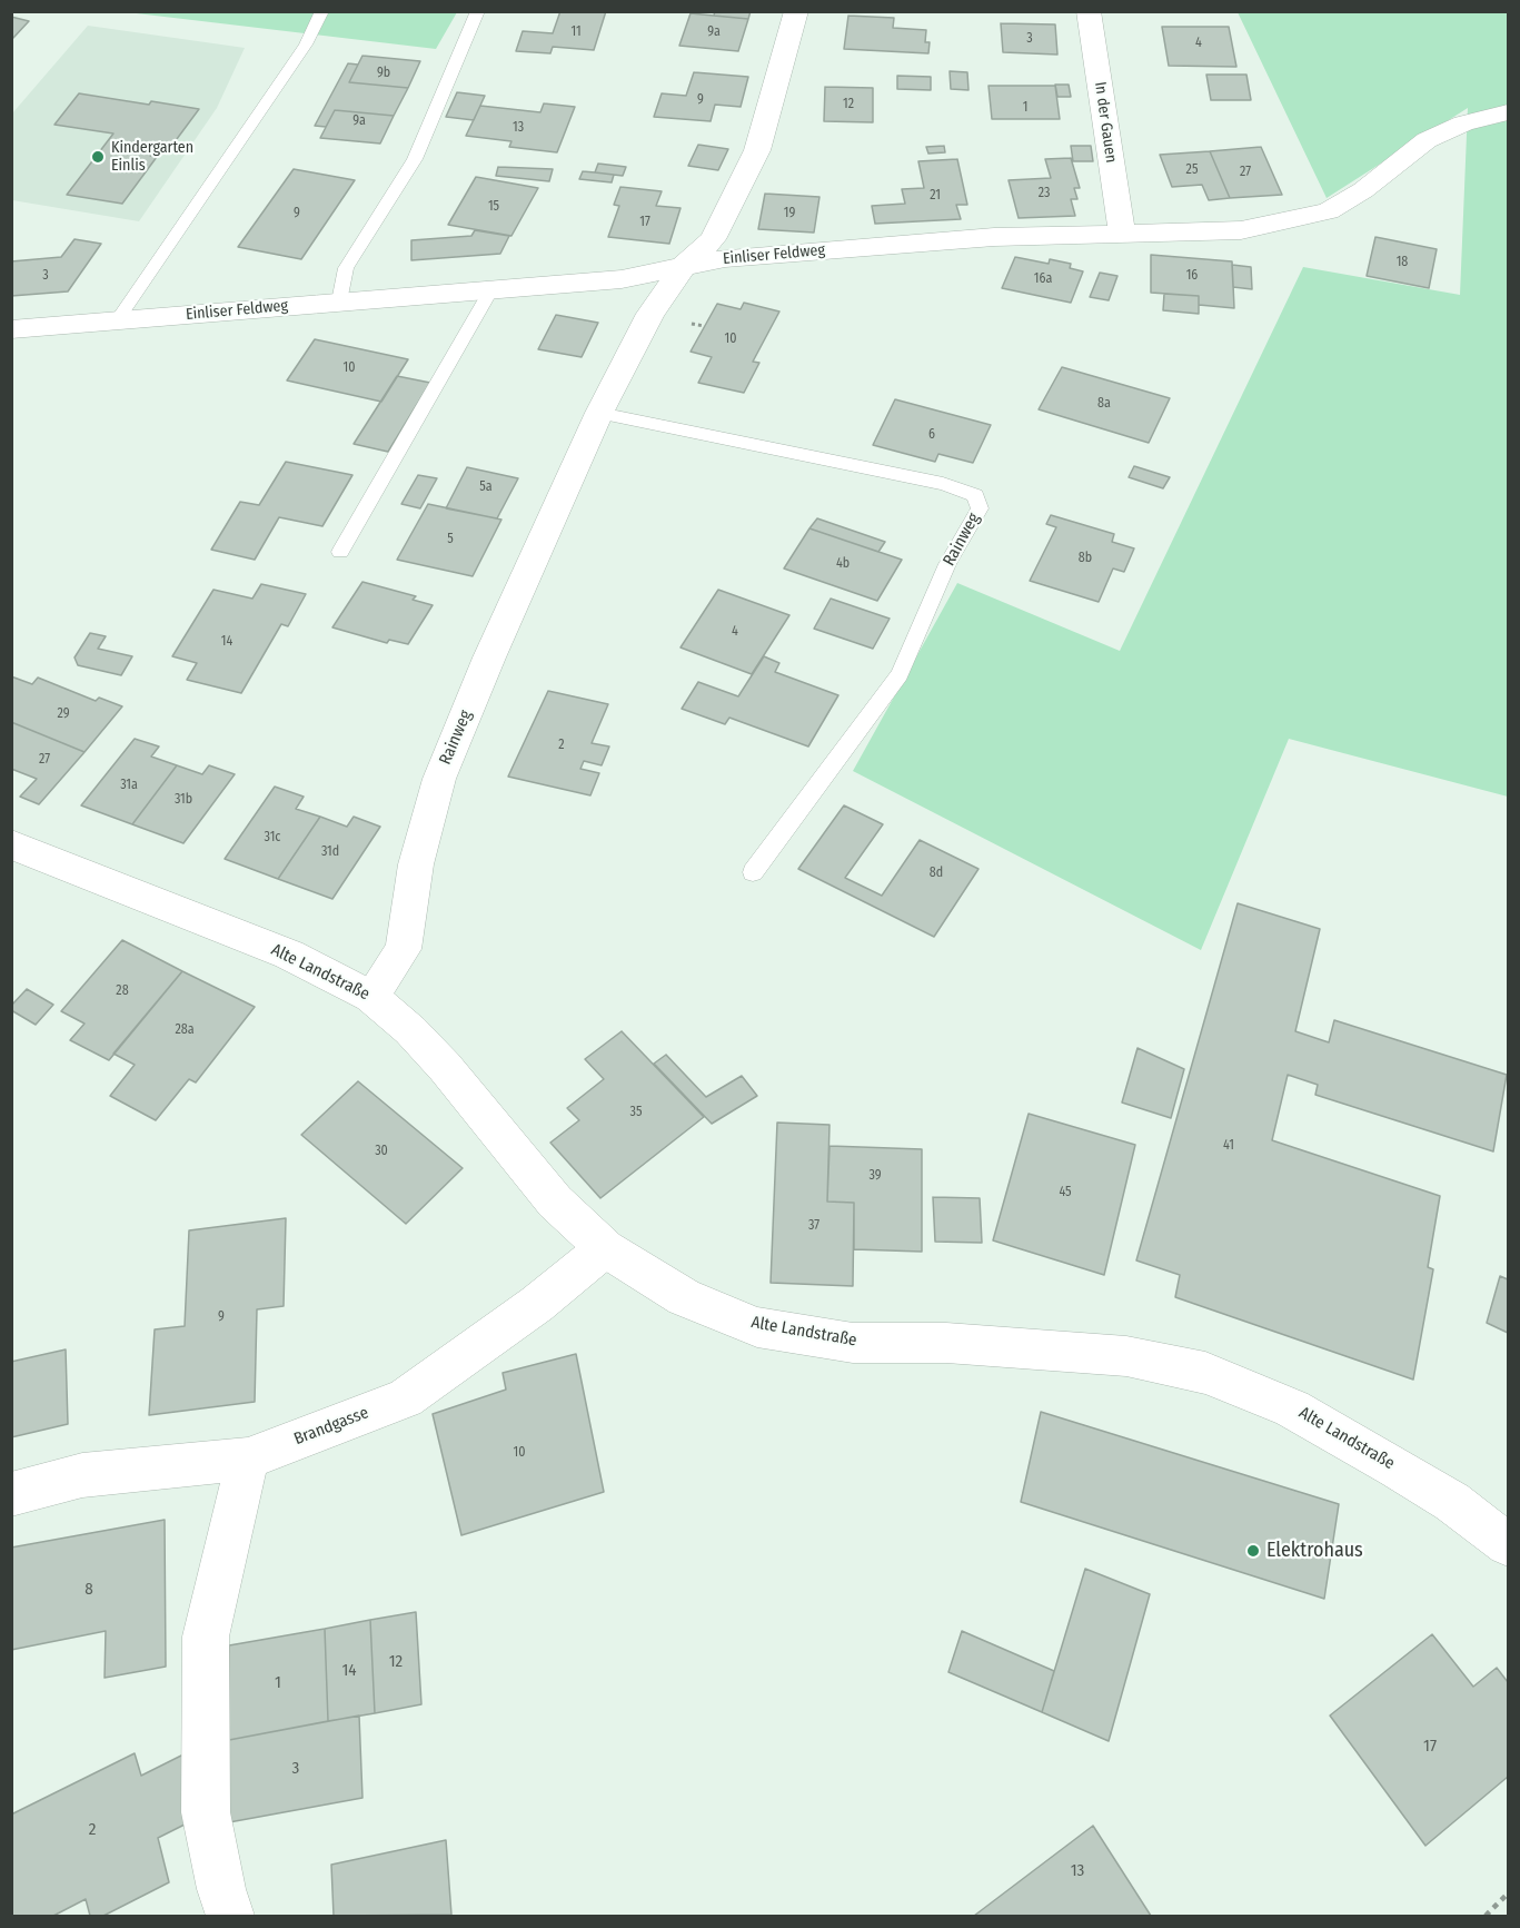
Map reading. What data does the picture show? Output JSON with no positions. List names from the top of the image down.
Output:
{
  "streets": {
    "street": [
      "In der Gauen",
      "Einliser Feldweg",
      "Rainweg",
      "Alte Landstraße",
      "Brandgasse"
    ]
  },
  "crossings": [
    ["In der Gauen", "Einliser Feldweg"],
    ["Einliser Feldweg", "Rainweg"],
    ["Rainweg", "Alte Landstraße"],
    ["Alte Landstraße", "Brandgasse"]
  ],
  "places": ["Kindergarten Einlis", "Elektrohaus"],
  "house_numbers": [
    "11",
    "9a",
    "3",
    "4",
    "9b",
    "9",
    "12",
    "1",
    "9a",
    "13",
    "25",
    "27",
    "23",
    "21",
    "15",
    "9",
    "19",
    "17",
    "18",
    "3",
    "16",
    "16a",
    "10",
    "10",
    "8a",
    "6",
    "5a",
    "5",
    "8b",
    "4b",
    "4",
    "14",
    "29",
    "2",
    "27",
    "31a",
    "31b",
    "31c",
    "31d",
    "8d",
    "28",
    "28a",
    "35",
    "41",
    "30",
    "39",
    "45",
    "37",
    "9",
    "10",
    "8",
    "12",
    "14",
    "1",
    "17",
    "3",
    "2",
    "13"
  ]
}
